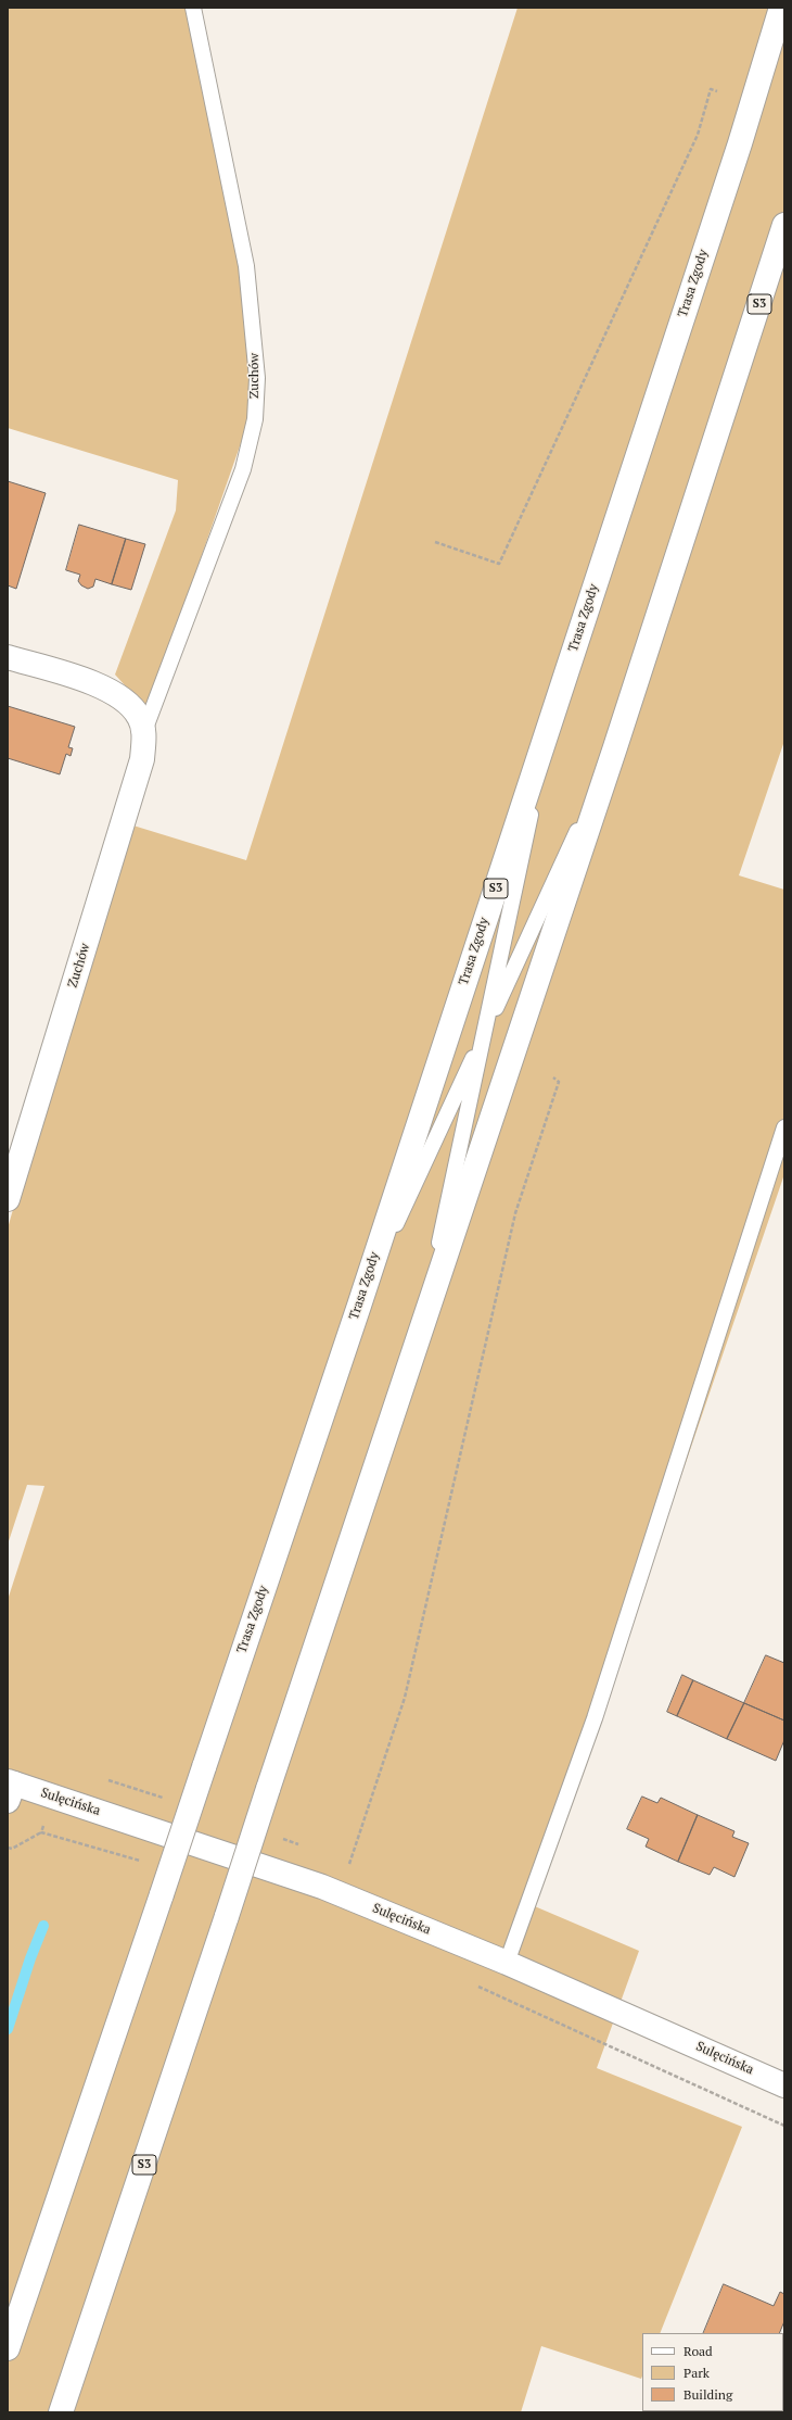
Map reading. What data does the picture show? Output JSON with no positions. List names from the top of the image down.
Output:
{
  "streets": {
    "main road": [
      "Trasa Zgody",
      "S3",
      "Zuchów",
      "Sulęcińska"
    ]
  },
  "legend": ["Road", "Park", "Building"]
}
